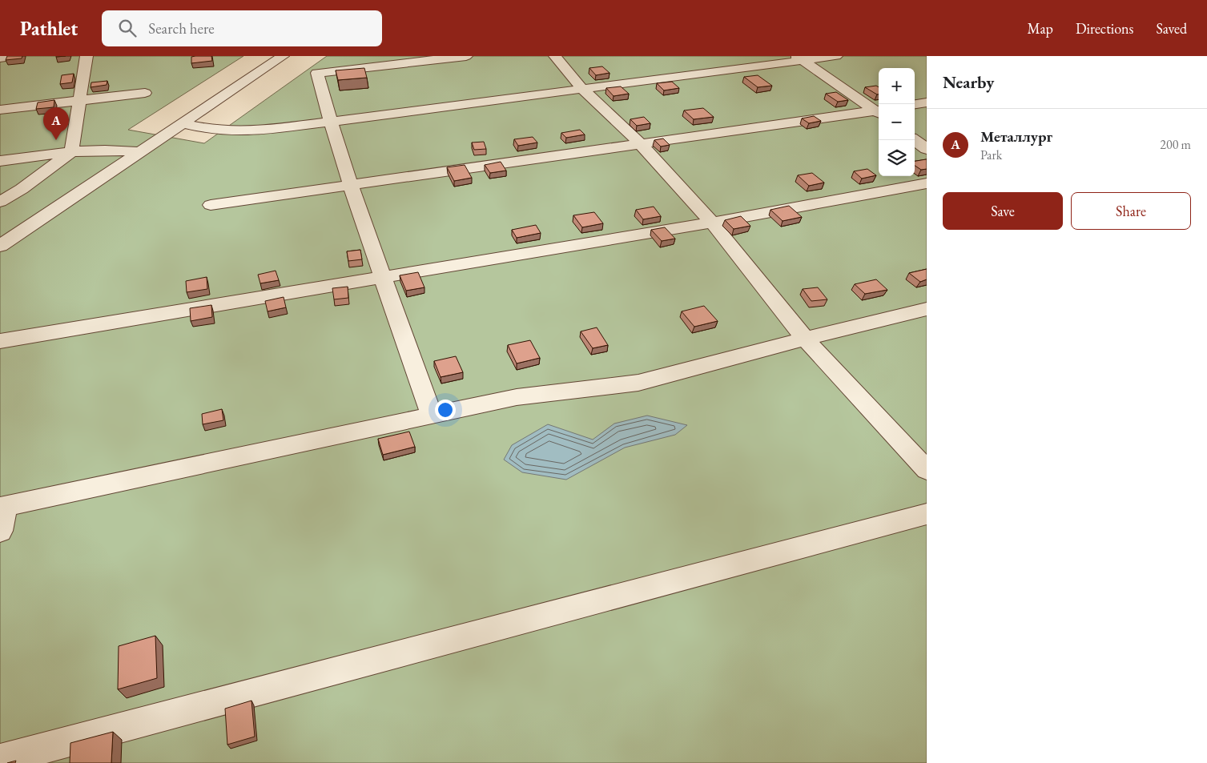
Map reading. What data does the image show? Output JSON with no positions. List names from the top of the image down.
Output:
{
  "page": {
    "header": "Pathlet",
    "search": "Search here",
    "nav": ["Map", "Directions", "Saved"],
    "heading": "Nearby",
    "map_buttons": ["+", "−"],
    "pins": "A",
    "list": [
      {
        "mark": "A",
        "name": "Металлург",
        "note": "Park",
        "value": "200 m"
      }
    ],
    "buttons": ["Save", "Share"]
  }
}
